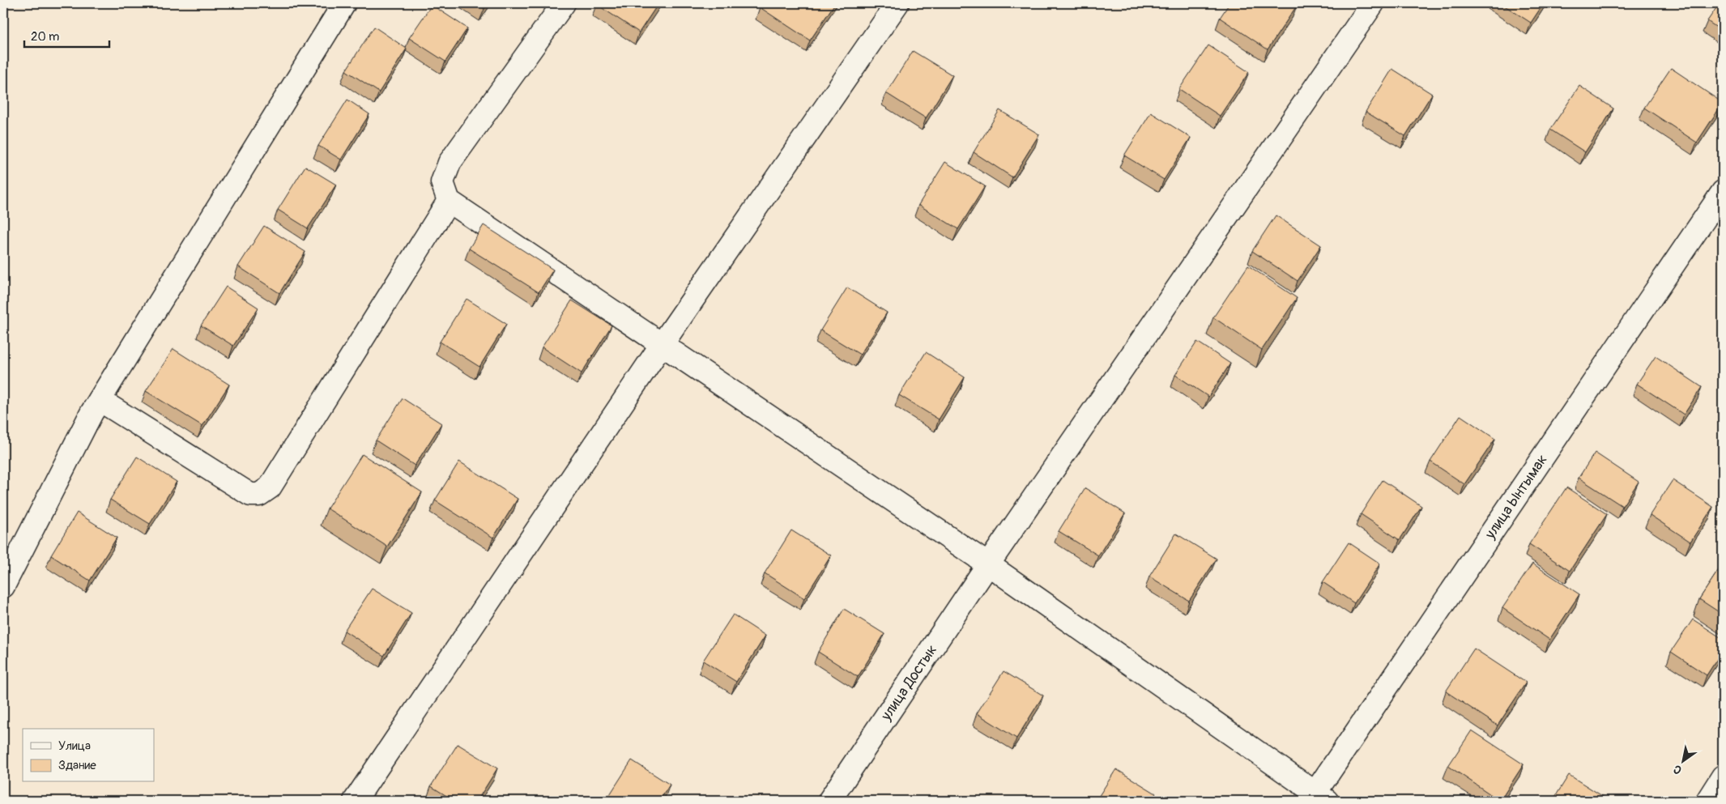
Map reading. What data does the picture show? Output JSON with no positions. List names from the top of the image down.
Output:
{
  "streets": {
    "street": ["улица Ынтымак", "улица Достык"]
  },
  "legend": ["Улица", "Здание"],
  "scale_bar": "20 m",
  "north": "bottom left"
}
